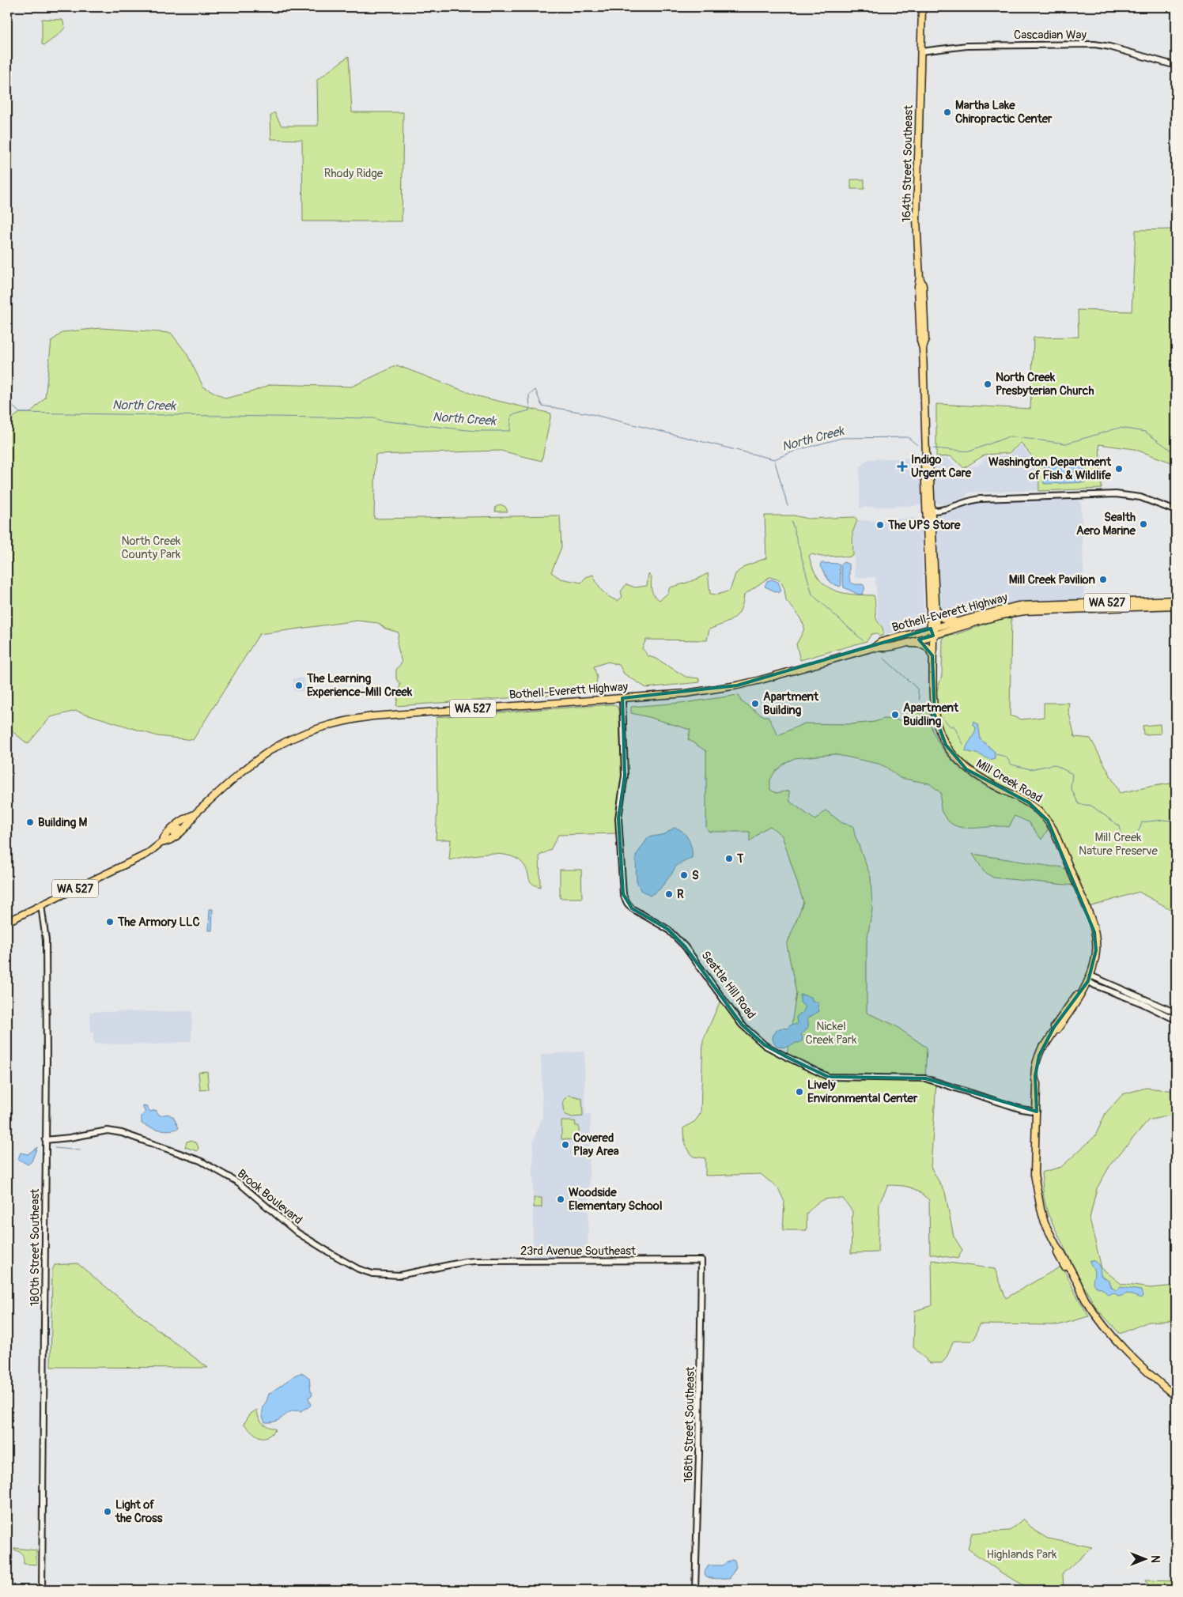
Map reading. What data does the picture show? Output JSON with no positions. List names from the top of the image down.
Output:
{
  "streets": {
    "main road": [
      "164th Street Southeast",
      "WA 527",
      "Bothell-Everett Highway",
      "Mill Creek Road"
    ],
    "street": [
      "Cascadian Way",
      "Seattle Hill Road",
      "Brook Boulevard",
      "180th Street Southeast",
      "23rd Avenue Southeast",
      "168th Street Southeast"
    ]
  },
  "crossings": [
    ["Cascadian Way", "164th Street Southeast"],
    ["164th Street Southeast", "Bothell-Everett Highway"],
    ["164th Street Southeast", "Mill Creek Road"],
    ["Bothell-Everett Highway", "Mill Creek Road"],
    ["Bothell-Everett Highway", "Seattle Hill Road"],
    ["Bothell-Everett Highway", "180th Street Southeast"],
    ["Mill Creek Road", "Seattle Hill Road"],
    ["Brook Boulevard", "180th Street Southeast"],
    ["Brook Boulevard", "23rd Avenue Southeast"],
    ["23rd Avenue Southeast", "168th Street Southeast"]
  ],
  "water": ["North Creek"],
  "parks": [
    "Rhody Ridge",
    "North Creek County Park",
    "Mill Creek Nature Preserve",
    "Nickel Creek Park",
    "Highlands Park"
  ],
  "places": {
    "other": [
      "Martha Lake Chiropractic Center",
      "North Creek Presbyterian Church",
      "Washington Department of Fish & Wildlife",
      "Sealth Aero Marine",
      "The UPS Store",
      "Mill Creek Pavilion",
      "The Learning Experience-Mill Creek",
      "Apartment Building",
      "Apartment Buidling",
      "Building M",
      "T",
      "S",
      "R",
      "The Armory LLC",
      "Lively Environmental Center",
      "Covered Play Area",
      "Woodside Elementary School",
      "Light of the Cross"
    ],
    "health": ["Indigo Urgent Care"]
  },
  "north": "right"
}
